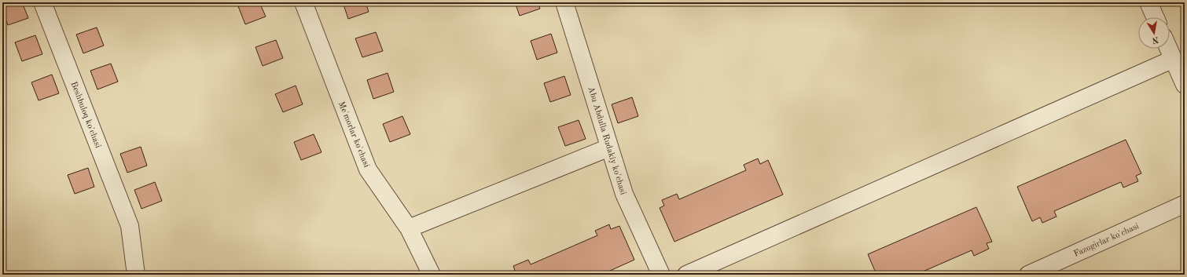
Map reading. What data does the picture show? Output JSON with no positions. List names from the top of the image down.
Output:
{
  "streets": {
    "street": [
      "Beshbuloq ko'chasi",
      "Me'morlar ko'chasi",
      "Abu Abdulla Rudakiy ko'chasi",
      "Fazogirlar ko'chasi"
    ]
  },
  "north": "bottom"
}
